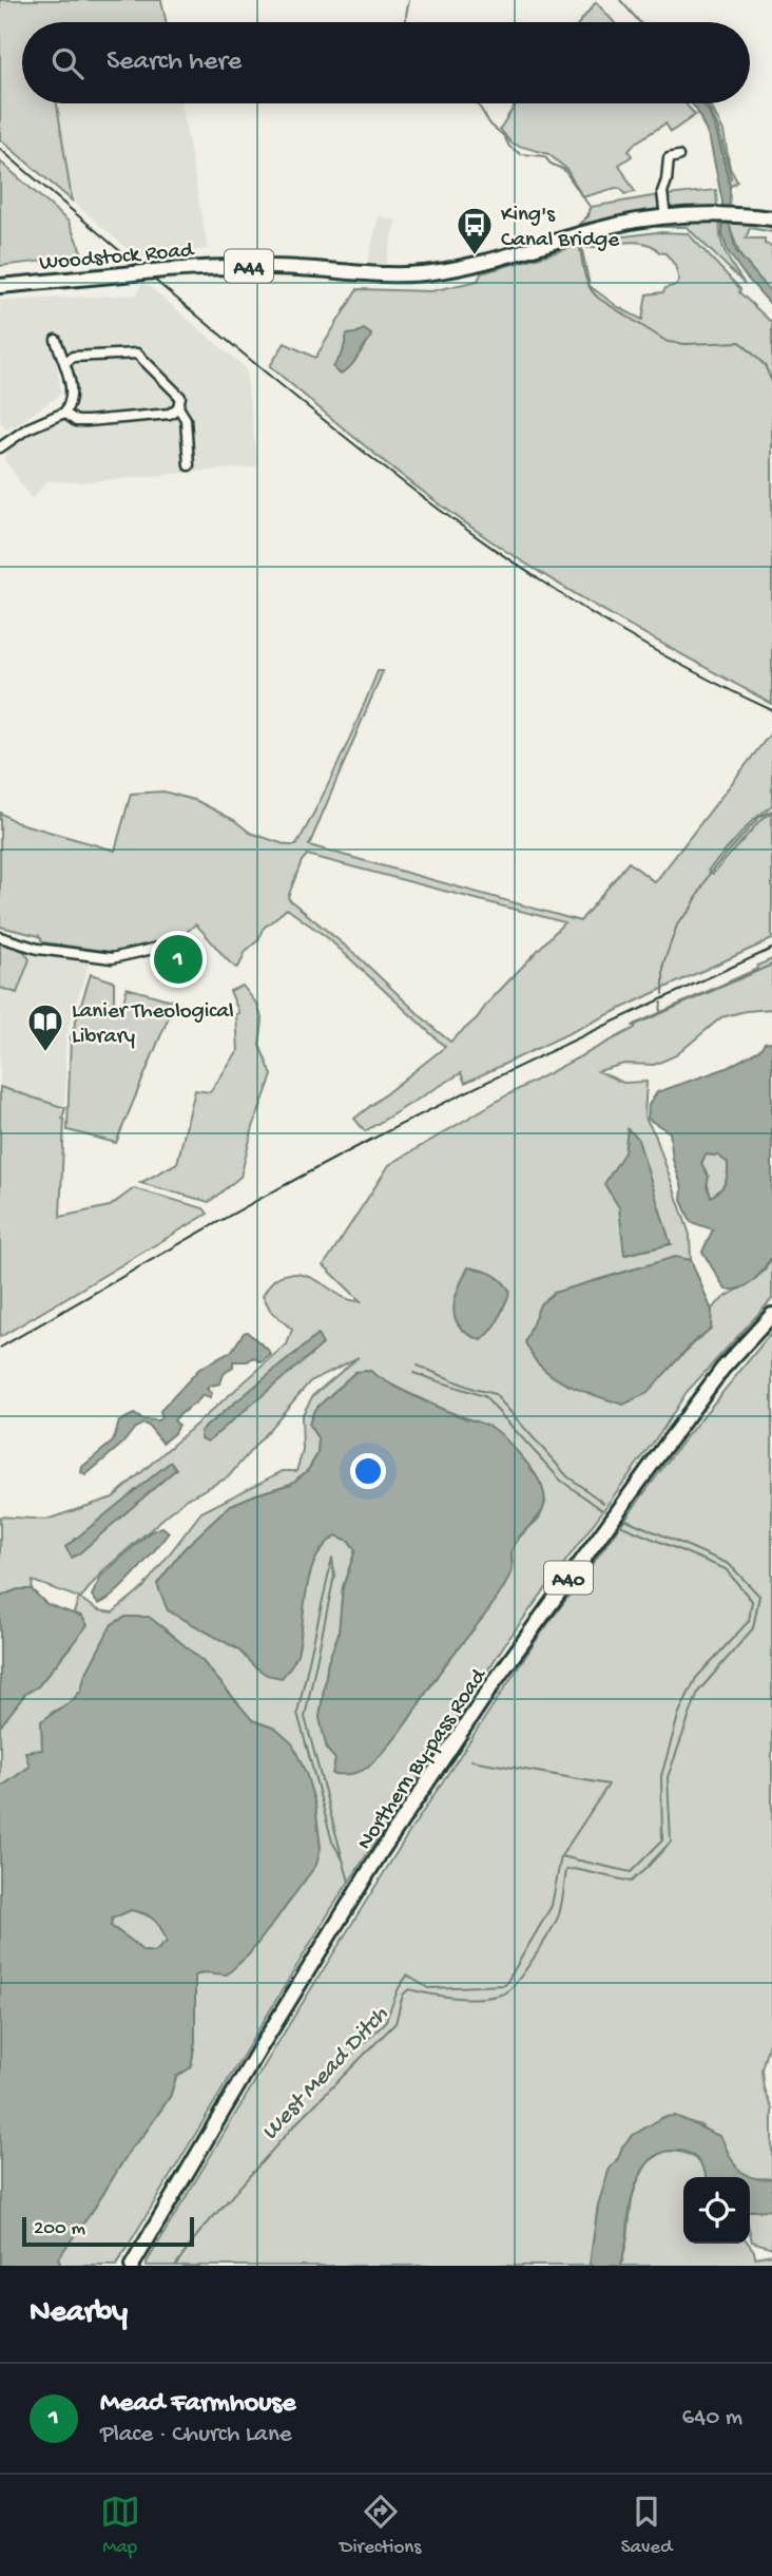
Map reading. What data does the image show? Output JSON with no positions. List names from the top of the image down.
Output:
{
  "streets": {
    "highway": [
      "Woodstock Road",
      "A44",
      "A40",
      "Northern By-pass Road"
    ]
  },
  "water": ["West Mead Ditch"],
  "places": {
    "bus stop": ["King's Canal Bridge"],
    "library": ["Lanier Theological Library"]
  },
  "scale_bar": "200 m",
  "page": {
    "search": "Search here",
    "pins": "1",
    "scale": "200 m",
    "heading": "Nearby",
    "list": [
      {
        "mark": "1",
        "name": "Mead Farmhouse",
        "note": "Place · Church Lane",
        "value": "640 m"
      }
    ],
    "nav": ["Map", "Directions", "Saved"]
  }
}
